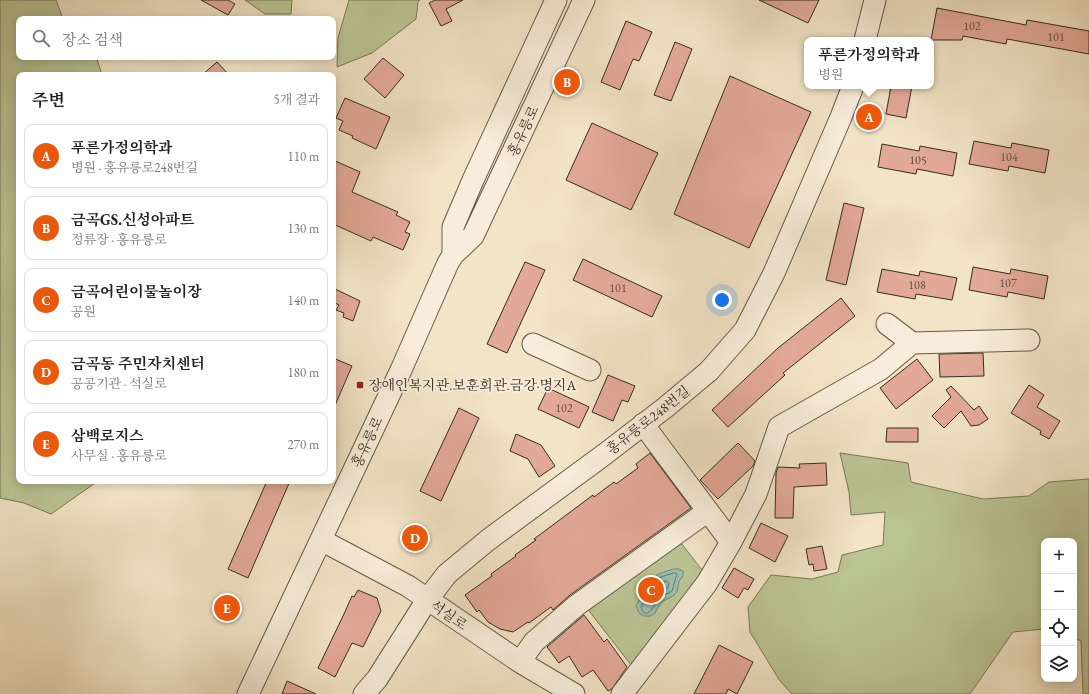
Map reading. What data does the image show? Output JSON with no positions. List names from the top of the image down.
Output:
{
  "streets": {
    "street": ["홍유릉로", "홍유릉로248번길", "석실로"]
  },
  "crossings": [
    ["홍유릉로", "석실로"],
    ["홍유릉로248번길", "석실로"]
  ],
  "places": {
    "transit": ["장애인복지관.보훈회관.금강·명지A"]
  },
  "house_numbers": [
    "102",
    "101",
    "104",
    "105",
    "107",
    "108",
    "101",
    "102"
  ],
  "page": {
    "search": "장소 검색",
    "popup": ["푸른가정의학과", "병원"],
    "pins": [
      "B",
      "A",
      "D",
      "C",
      "E"
    ],
    "heading": ["주변", "5개 결과"],
    "list": [
      {
        "mark": "A",
        "name": "푸른가정의학과",
        "note": "병원 · 홍유릉로248번길",
        "value": "110 m"
      },
      {
        "mark": "B",
        "name": "금곡GS.신성아파트",
        "note": "정류장 · 홍유릉로",
        "value": "130 m"
      },
      {
        "mark": "C",
        "name": "금곡어린이물놀이장",
        "note": "공원",
        "value": "140 m"
      },
      {
        "mark": "D",
        "name": "금곡동 주민자치센터",
        "note": "공공기관 · 석실로",
        "value": "180 m"
      },
      {
        "mark": "E",
        "name": "삼백로지스",
        "note": "사무실 · 홍유릉로",
        "value": "270 m"
      }
    ],
    "map_buttons": ["+", "−"]
  }
}
